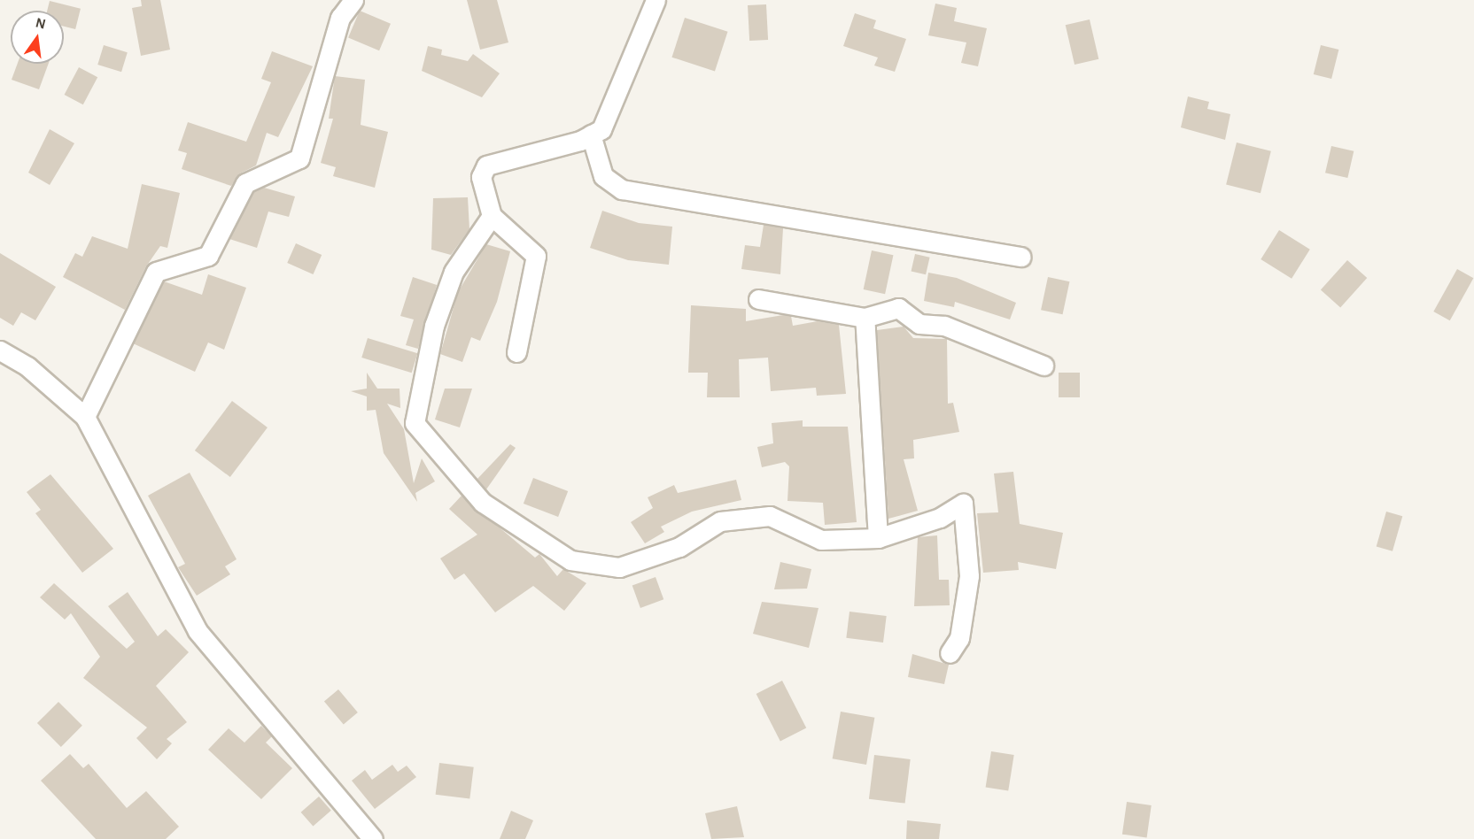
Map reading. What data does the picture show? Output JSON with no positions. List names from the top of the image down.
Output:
{
  "north": "top"
}
